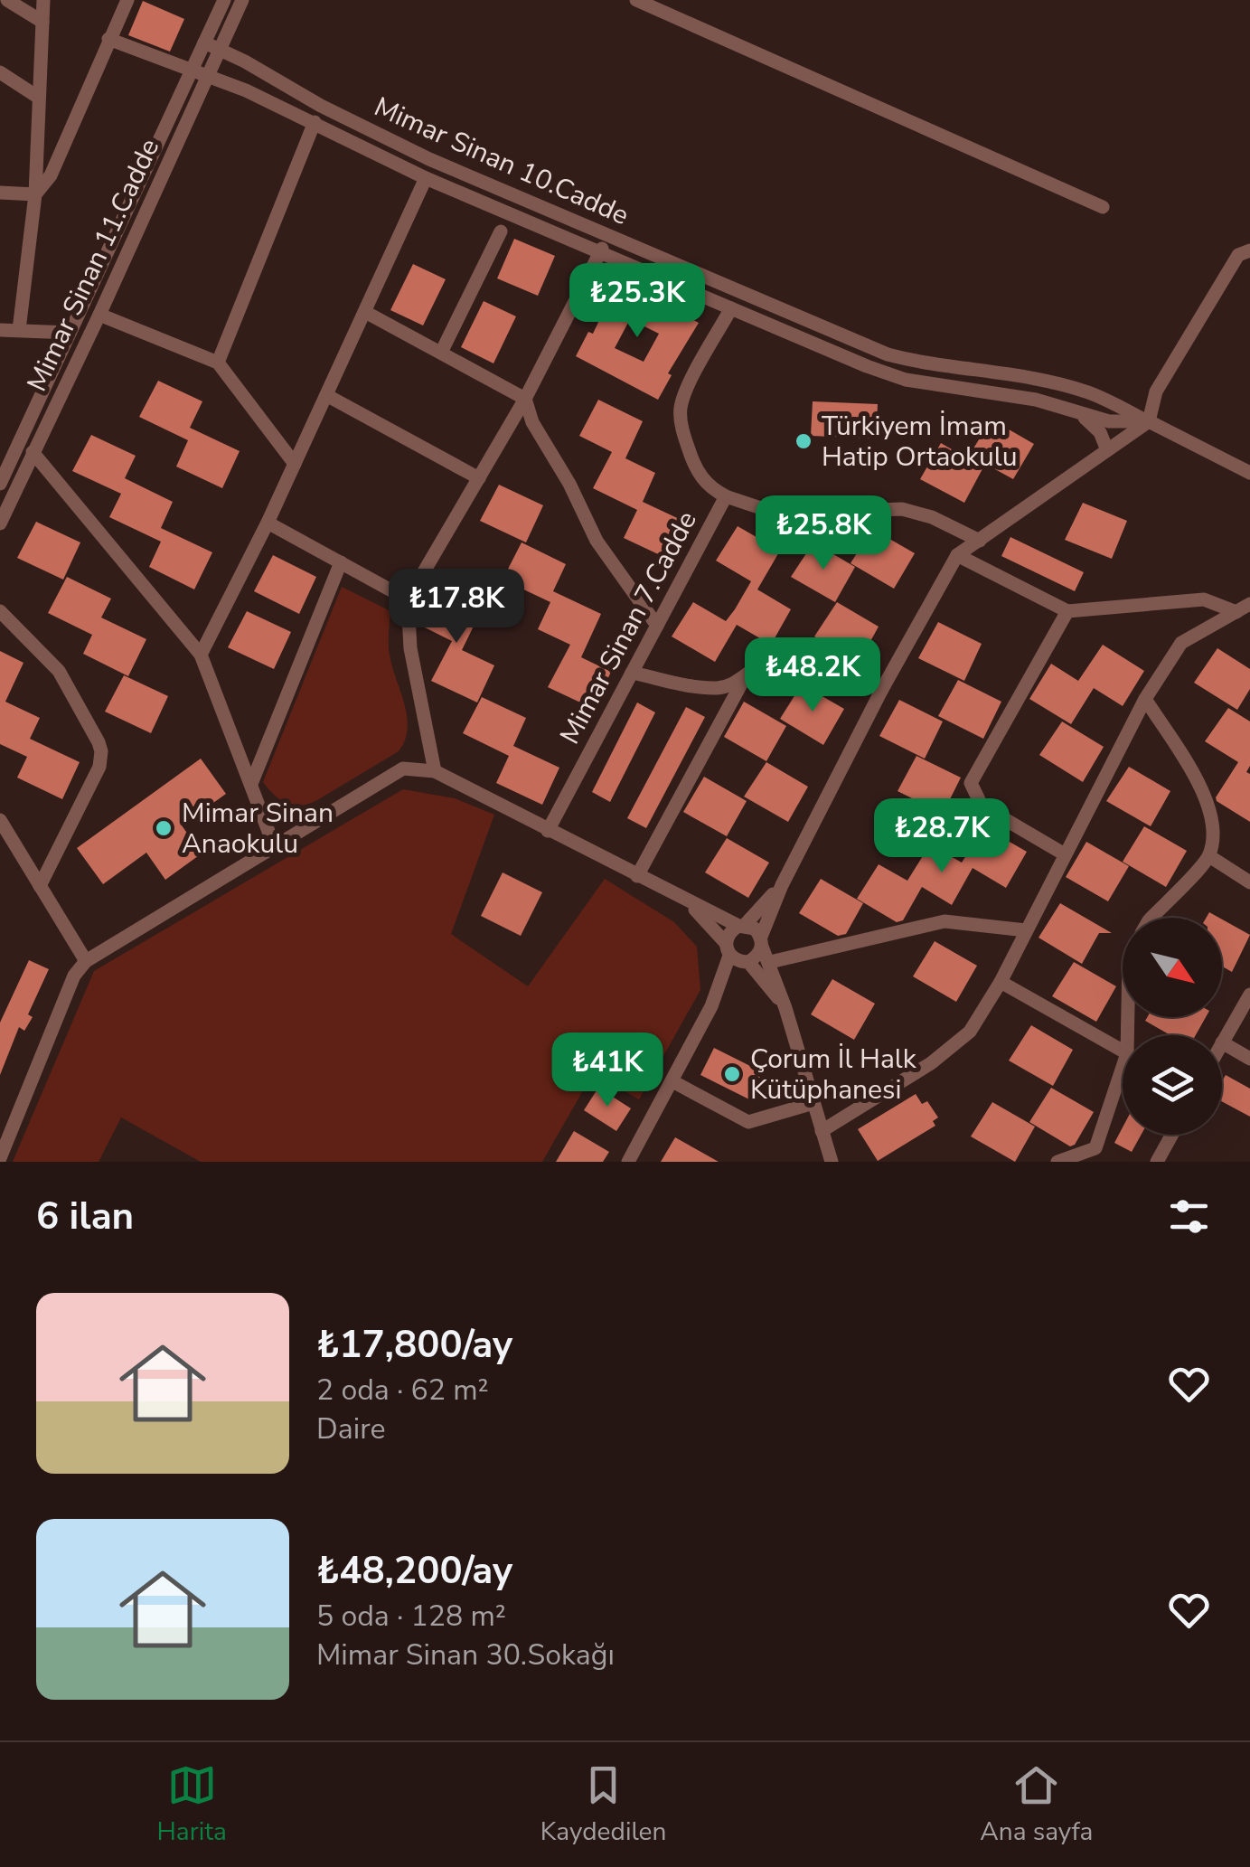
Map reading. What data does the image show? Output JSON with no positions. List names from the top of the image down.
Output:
{
  "streets": {
    "street": ["Mimar Sinan 10.Cadde", "Mimar Sinan 11.Cadde", "Mimar Sinan 7.Cadde"]
  },
  "crossings": [
    ["Mimar Sinan 10.Cadde", "Mimar Sinan 11.Cadde"],
    ["Mimar Sinan 10.Cadde", "Mimar Sinan 7.Cadde"]
  ],
  "places": ["Türkiyem İmam Hatip Ortaokulu", "Mimar Sinan Anaokulu", "Çorum İl Halk Kütüphanesi"],
  "north": "bottom right",
  "page": {
    "price": [
      "₺25.3K",
      "₺25.8K",
      "₺17.8K",
      "₺48.2K",
      "₺28.7K",
      "₺41K"
    ],
    "heading": "6 ilan",
    "list": [
      {
        "name": "₺17,800/ay",
        "note": "2 oda · 62 m² · Daire"
      },
      {
        "name": "₺48,200/ay",
        "note": "5 oda · 128 m² · Mimar Sinan 30.Sokağı"
      }
    ],
    "tabs": ["Harita", "Kaydedilen", "Ana sayfa"]
  }
}
